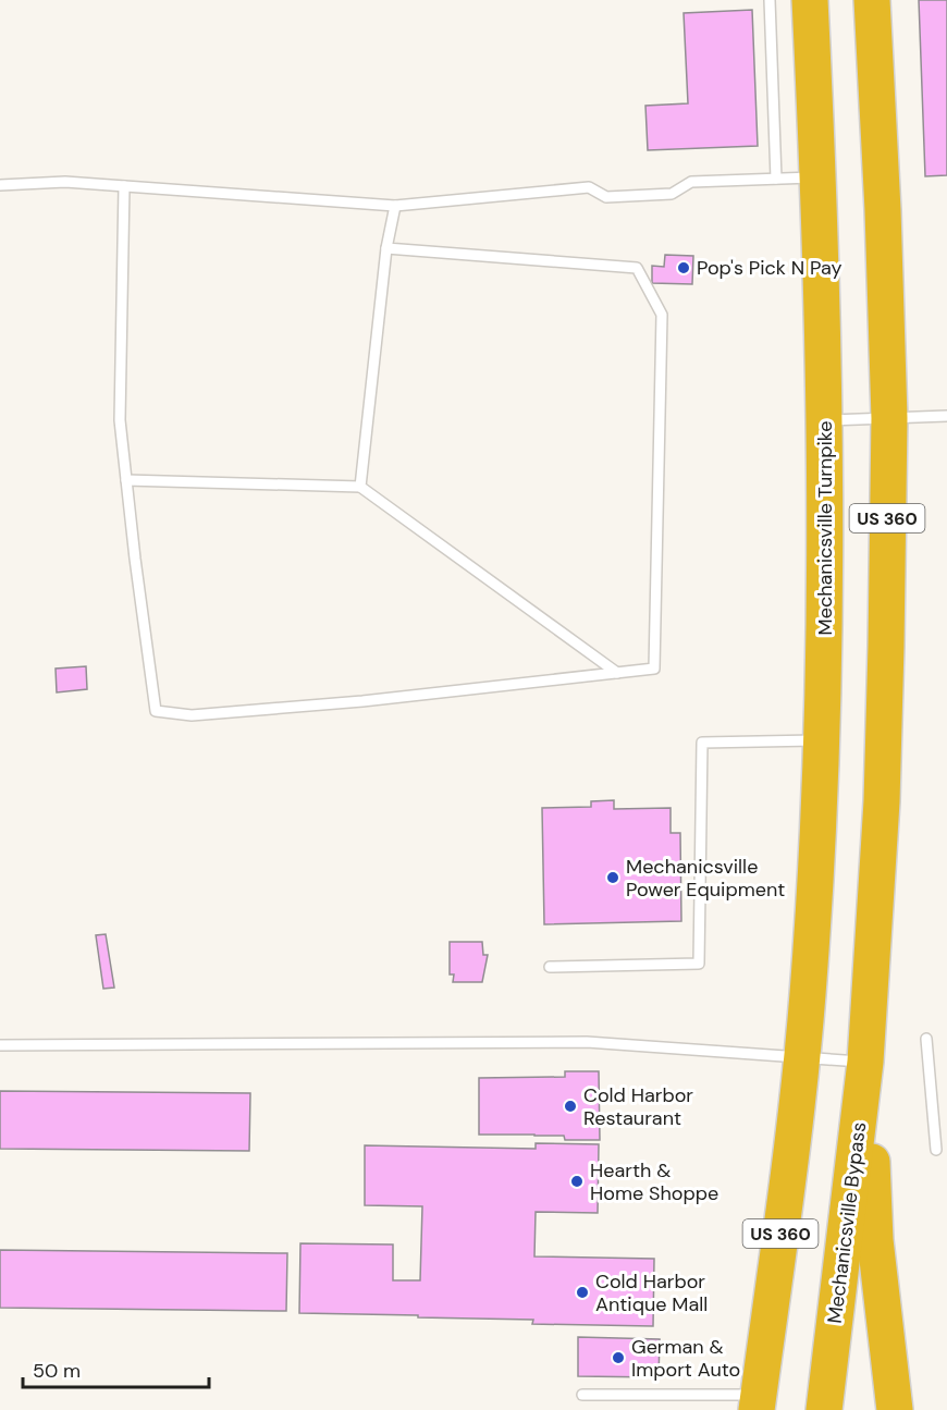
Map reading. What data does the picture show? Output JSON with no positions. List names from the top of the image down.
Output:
{
  "streets": {
    "highway": ["US 360", "Mechanicsville Turnpike", "Mechanicsville Bypass"]
  },
  "crossings": [
    ["US 360", "Mechanicsville Turnpike"],
    ["US 360", "Mechanicsville Bypass"]
  ],
  "places": [
    "Pop's Pick N Pay",
    "Mechanicsville Power Equipment",
    "Cold Harbor Restaurant",
    "Hearth & Home Shoppe",
    "Cold Harbor Antique Mall",
    "German & Import Auto"
  ],
  "scale_bar": "50 m"
}
